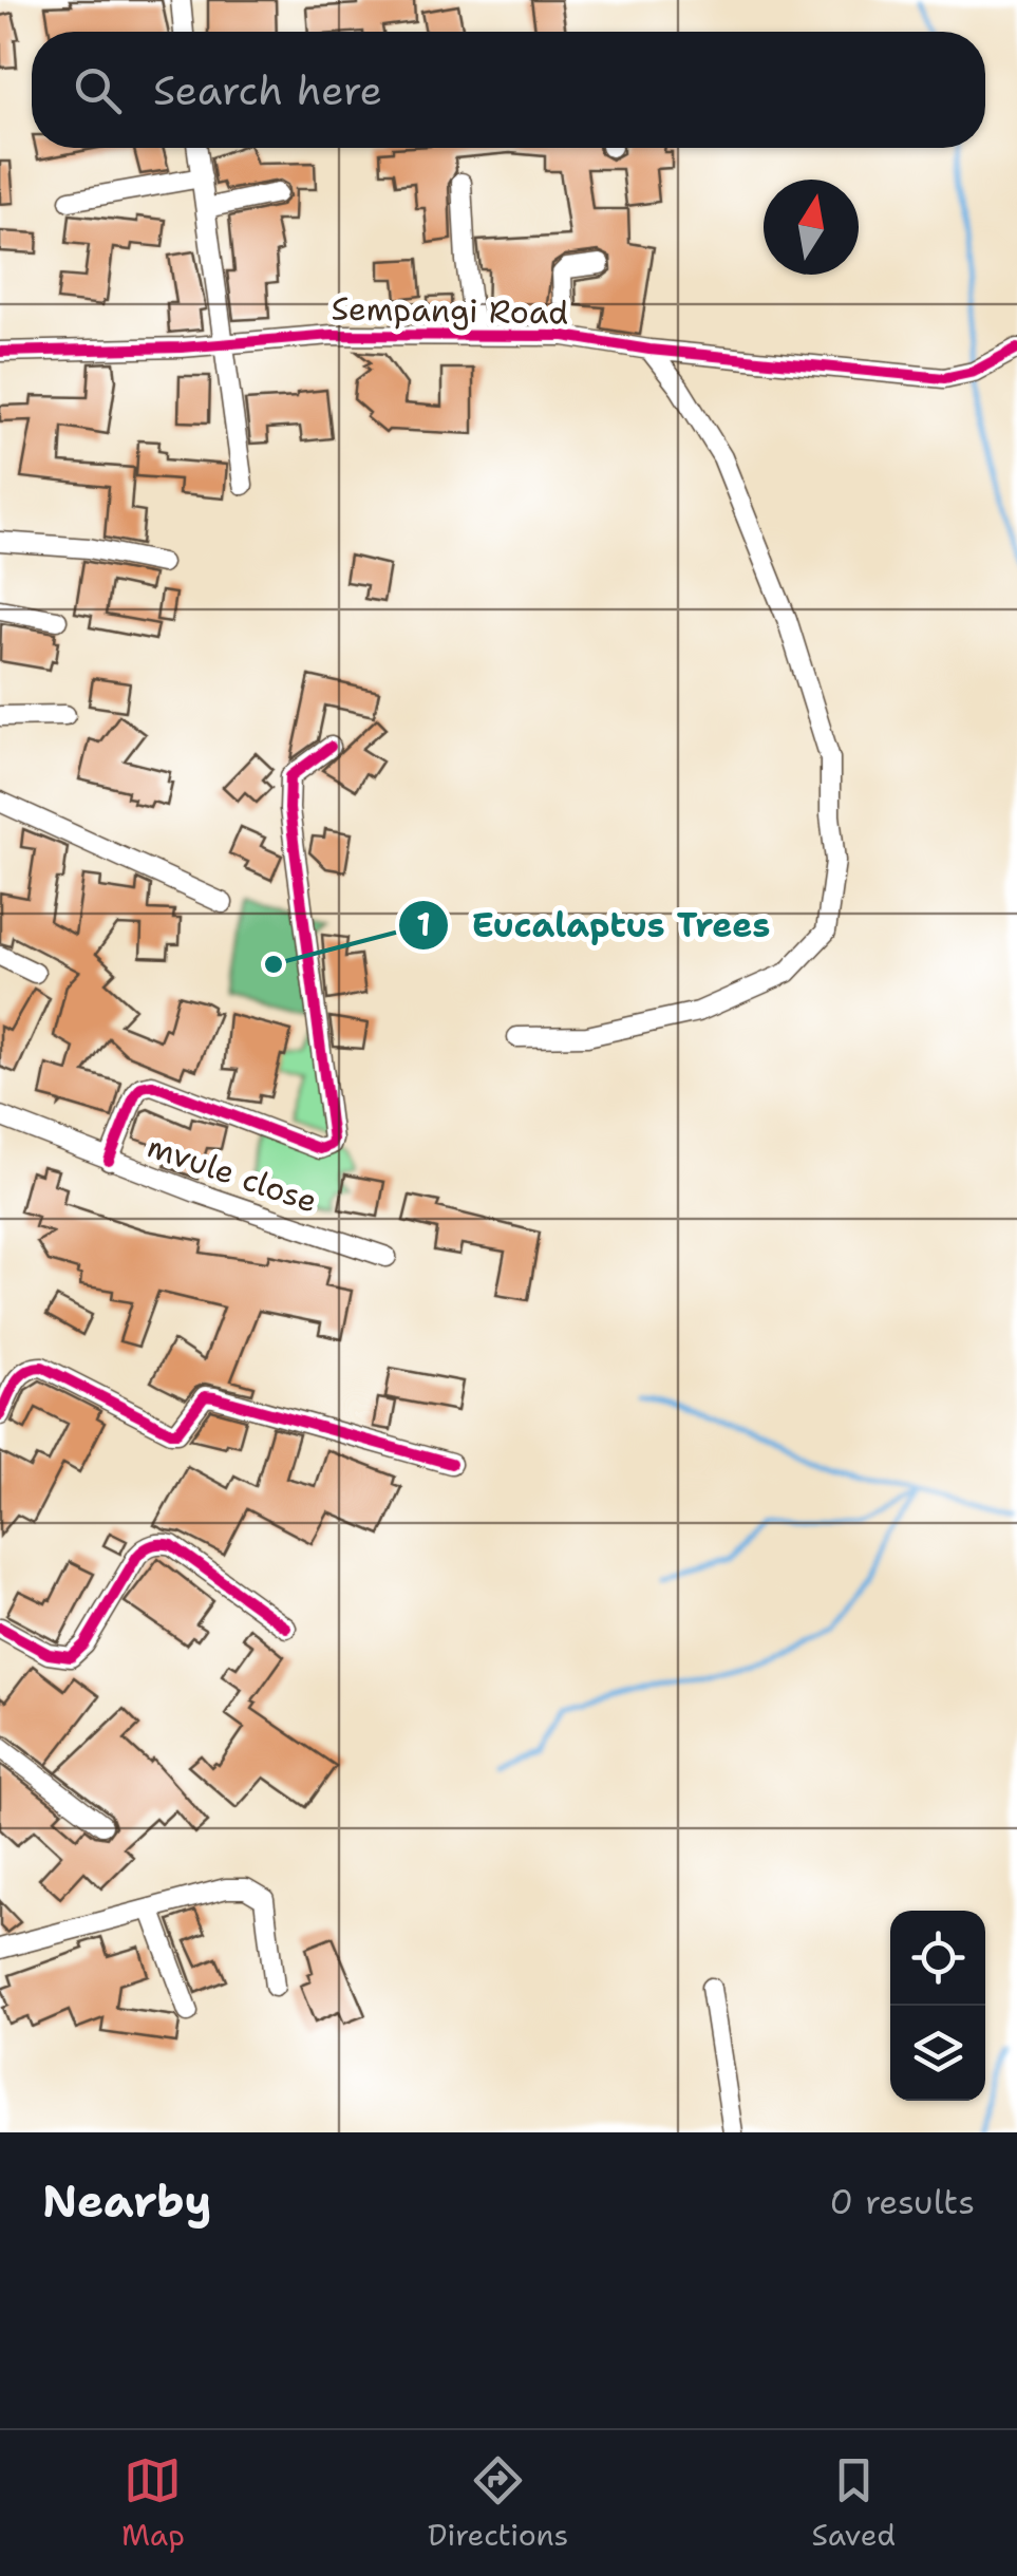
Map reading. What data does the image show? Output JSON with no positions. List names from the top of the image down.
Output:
{
  "streets": {
    "street": ["Sempangi Road", "mvule close"]
  },
  "places": ["Eucalaptus Trees"],
  "north": "top",
  "page": {
    "search": "Search here",
    "heading": ["Nearby", "0 results"],
    "nav": ["Map", "Directions", "Saved"]
  }
}
